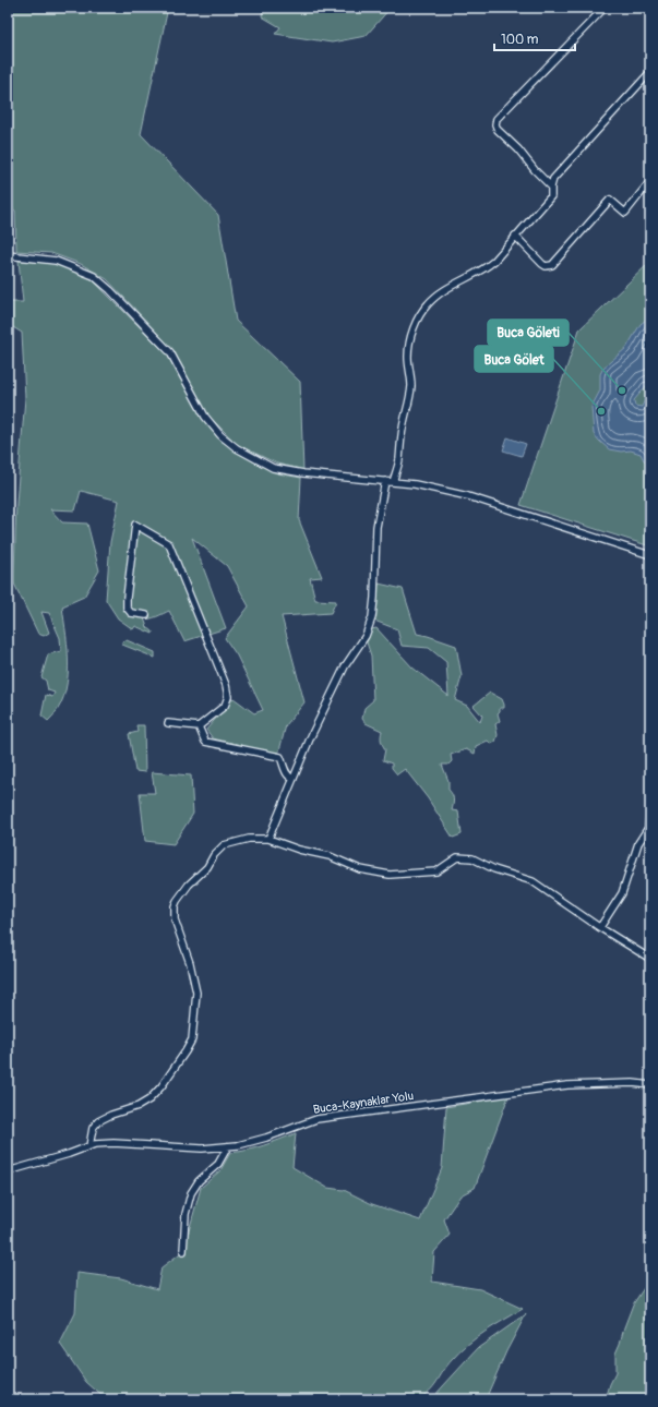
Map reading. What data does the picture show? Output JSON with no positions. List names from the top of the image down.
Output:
{
  "streets": {
    "street": ["Buca-Kaynaklar Yolu"]
  },
  "places": ["Buca Göleti", "Buca Gölet"],
  "scale_bar": "100 m"
}
